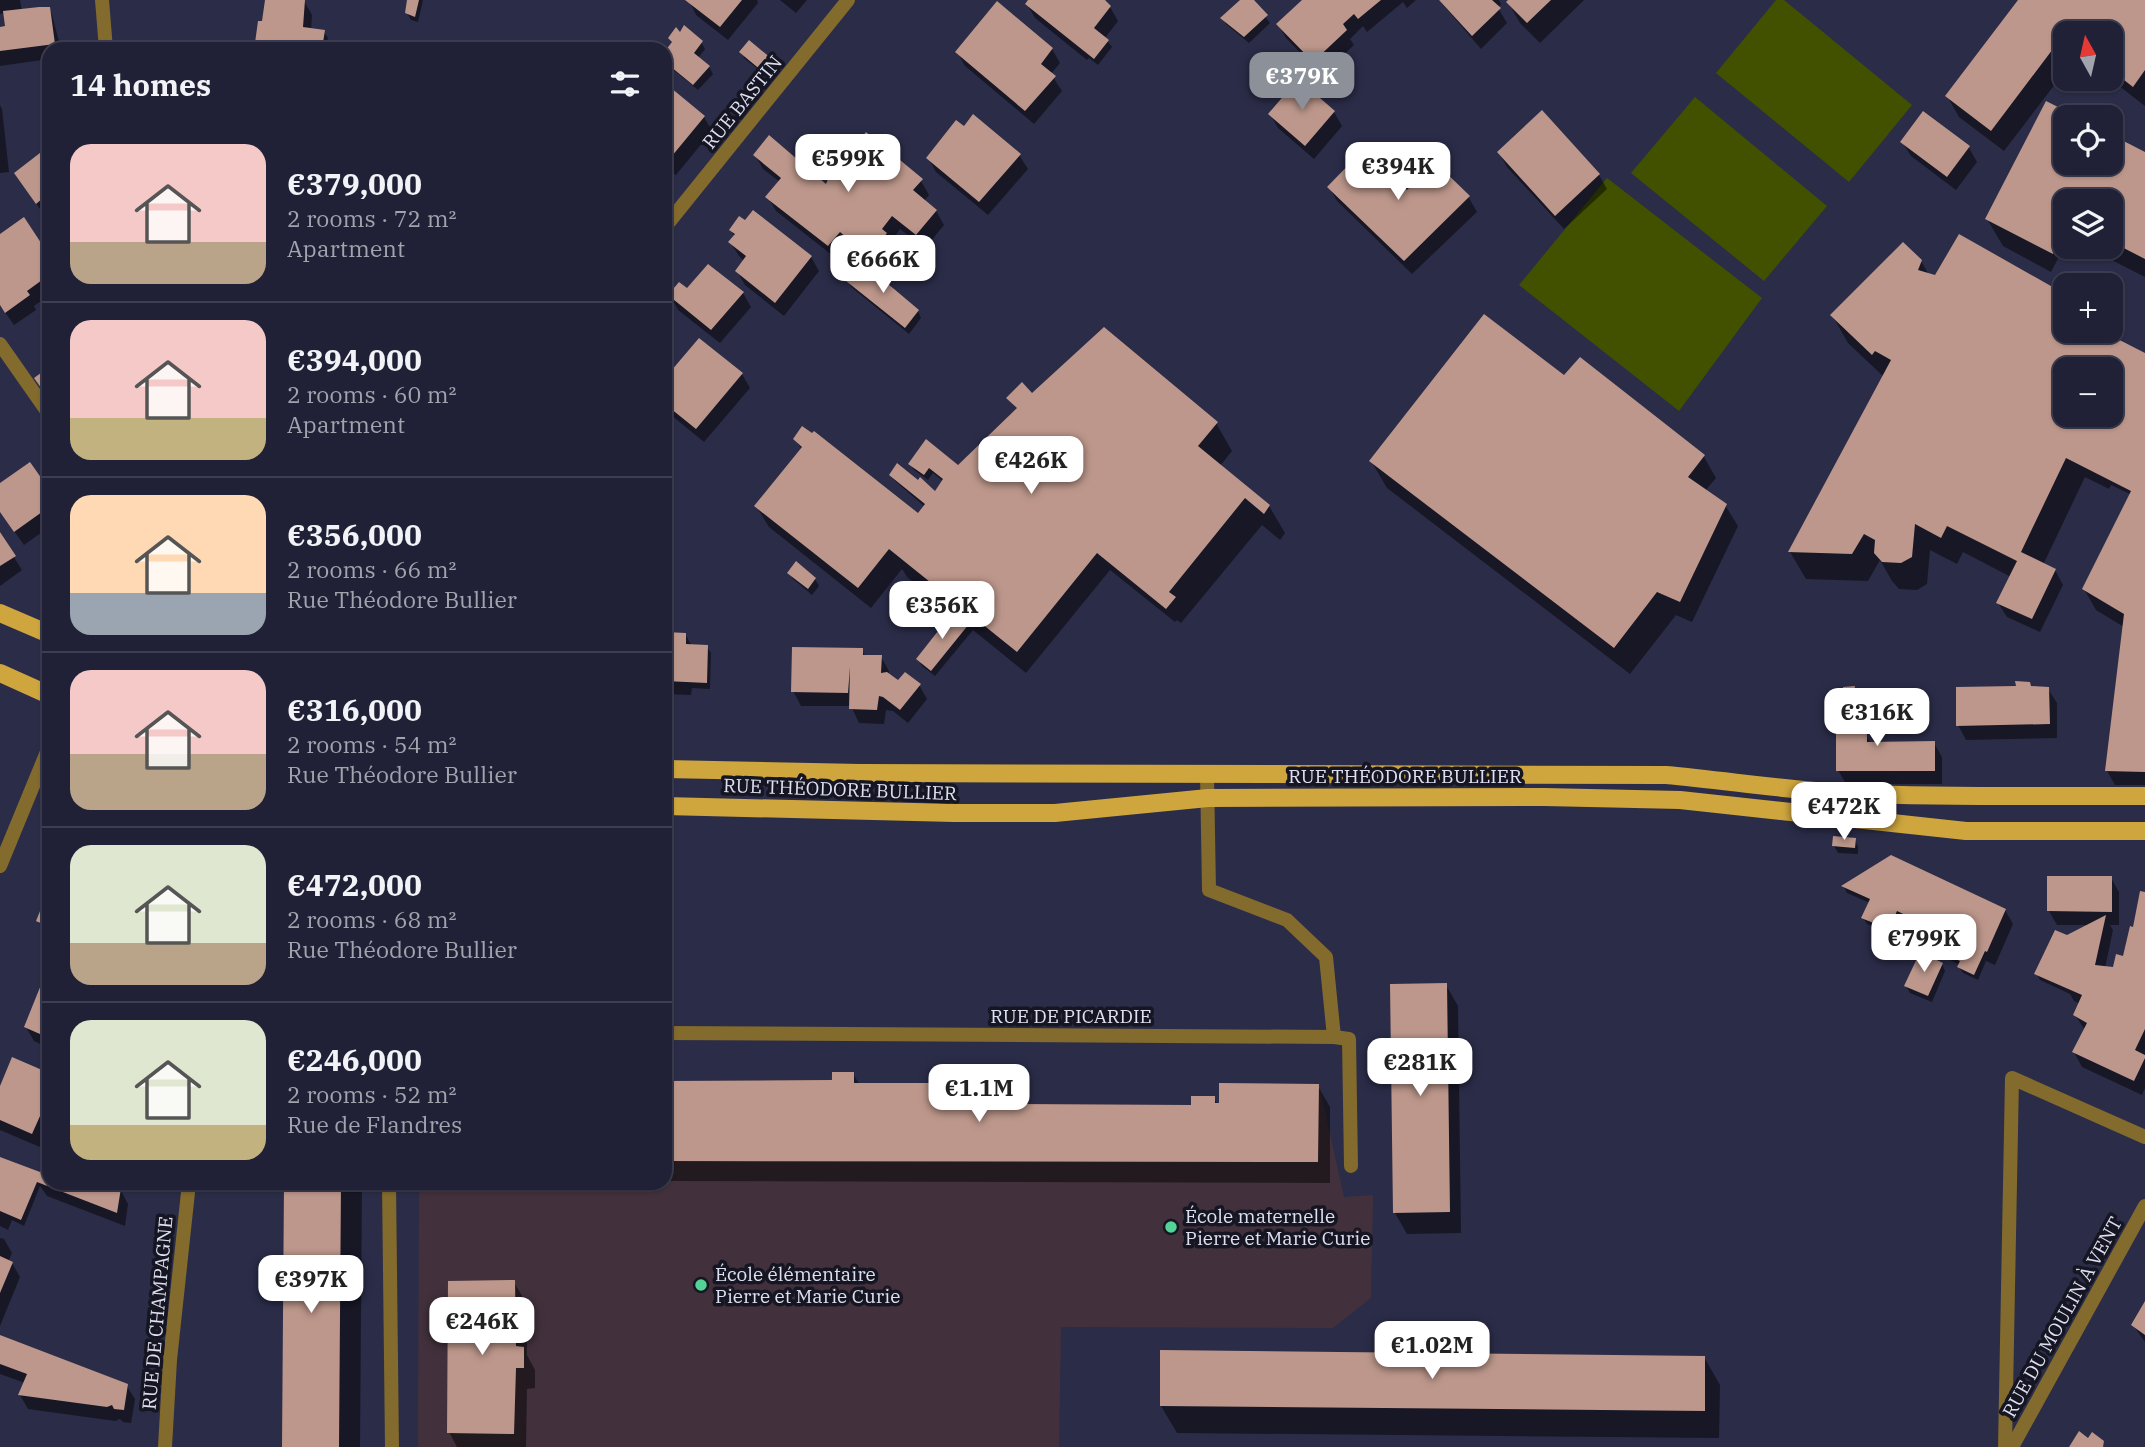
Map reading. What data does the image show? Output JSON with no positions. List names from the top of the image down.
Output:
{
  "streets": {
    "main road": ["RUE THÉODORE BULLIER"],
    "street": [
      "RUE BASTIN",
      "RUE DE PICARDIE",
      "RUE DE CHAMPAGNE",
      "RUE DU MOULIN À VENT"
    ]
  },
  "places": ["École maternelle Pierre et Marie Curie", "École élémentaire Pierre et Marie Curie"],
  "north": "top",
  "page": {
    "map_buttons": ["+", "−"],
    "heading": "14 homes",
    "price": [
      "€379K",
      "€599K",
      "€394K",
      "€666K",
      "€426K",
      "€356K",
      "€316K",
      "€472K",
      "€799K",
      "€281K",
      "€1.1M",
      "€397K",
      "€246K",
      "€1.02M"
    ],
    "list": [
      {
        "name": "€379,000",
        "note": "2 rooms · 72 m² · Apartment"
      },
      {
        "name": "€394,000",
        "note": "2 rooms · 60 m² · Apartment"
      },
      {
        "name": "€356,000",
        "note": "2 rooms · 66 m² · Rue Théodore Bullier"
      },
      {
        "name": "€316,000",
        "note": "2 rooms · 54 m² · Rue Théodore Bullier"
      },
      {
        "name": "€472,000",
        "note": "2 rooms · 68 m² · Rue Théodore Bullier"
      },
      {
        "name": "€246,000",
        "note": "2 rooms · 52 m² · Rue de Flandres"
      }
    ]
  }
}
